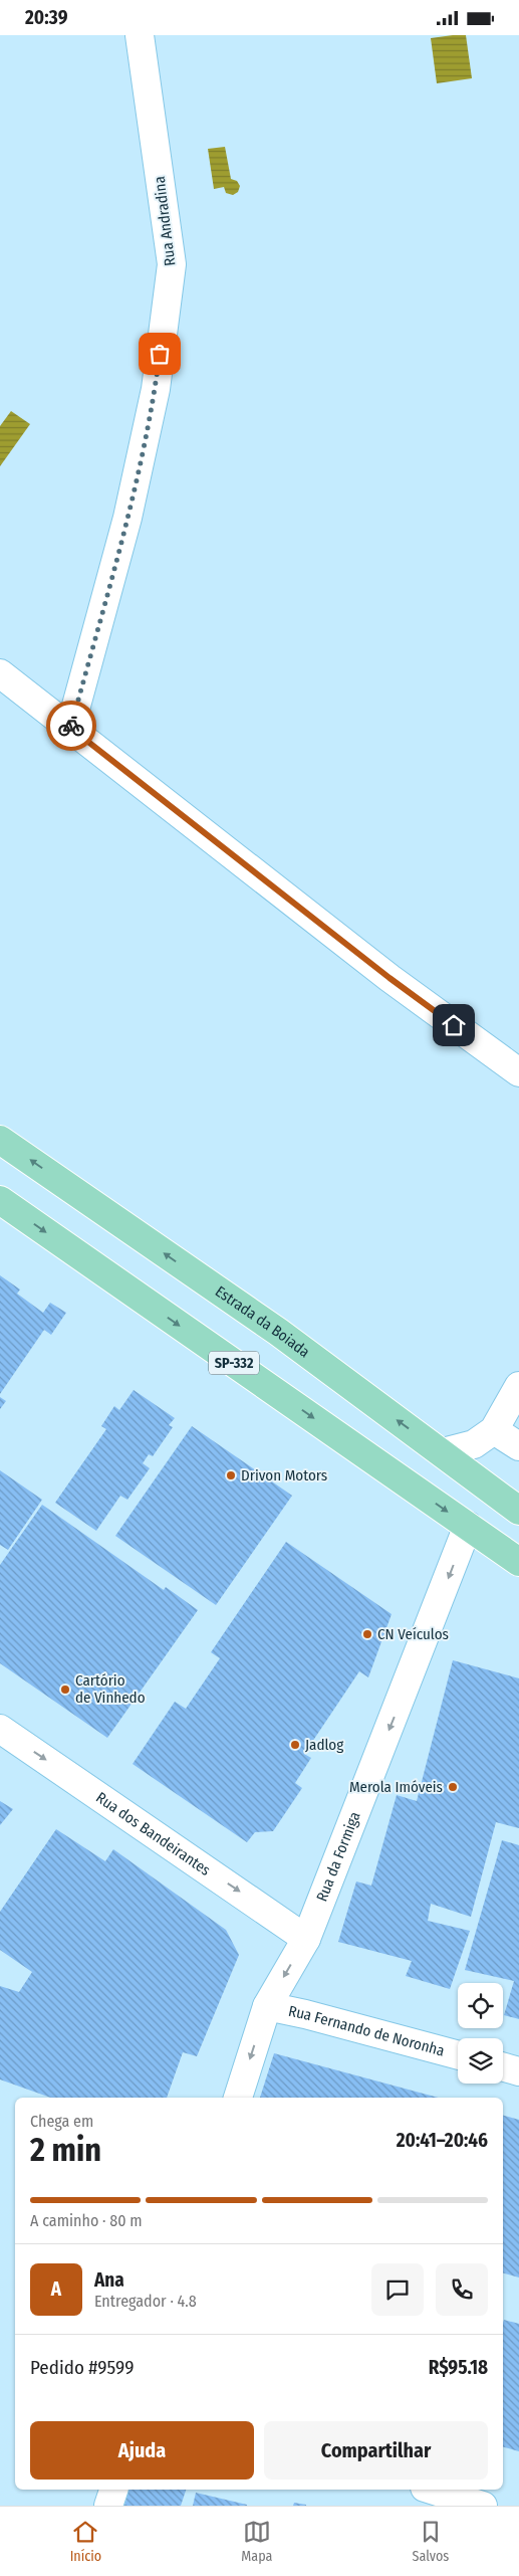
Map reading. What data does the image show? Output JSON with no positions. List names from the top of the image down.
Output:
{
  "streets": {
    "main road": ["Estrada da Boiada", "SP-332"],
    "street": [
      "Rua Andradina",
      "Rua dos Bandeirantes",
      "Rua da Formiga",
      "Rua Fernando de Noronha"
    ]
  },
  "crossings": [
    ["SP-332", "Rua da Formiga"],
    ["Rua dos Bandeirantes", "Rua da Formiga"],
    ["Rua da Formiga", "Rua Fernando de Noronha"]
  ],
  "one_way": ["Rua dos Bandeirantes", "Rua da Formiga"],
  "places": [
    "Drivon Motors",
    "CN Veículos",
    "Cartório de Vinhedo",
    "Jadlog",
    "Merola Imóveis"
  ],
  "page": {
    "status": "20:39",
    "heading": ["2 min", "Chega em", "20:41–20:46"],
    "panel": [
      "Ana",
      "Entregador · 4.8",
      "Pedido #9599",
      "R$95.18"
    ],
    "bar": "A caminho · 80 m",
    "round": "A",
    "buttons": ["Ajuda", "Compartilhar"],
    "tabs": ["Início", "Mapa", "Salvos"]
  }
}
